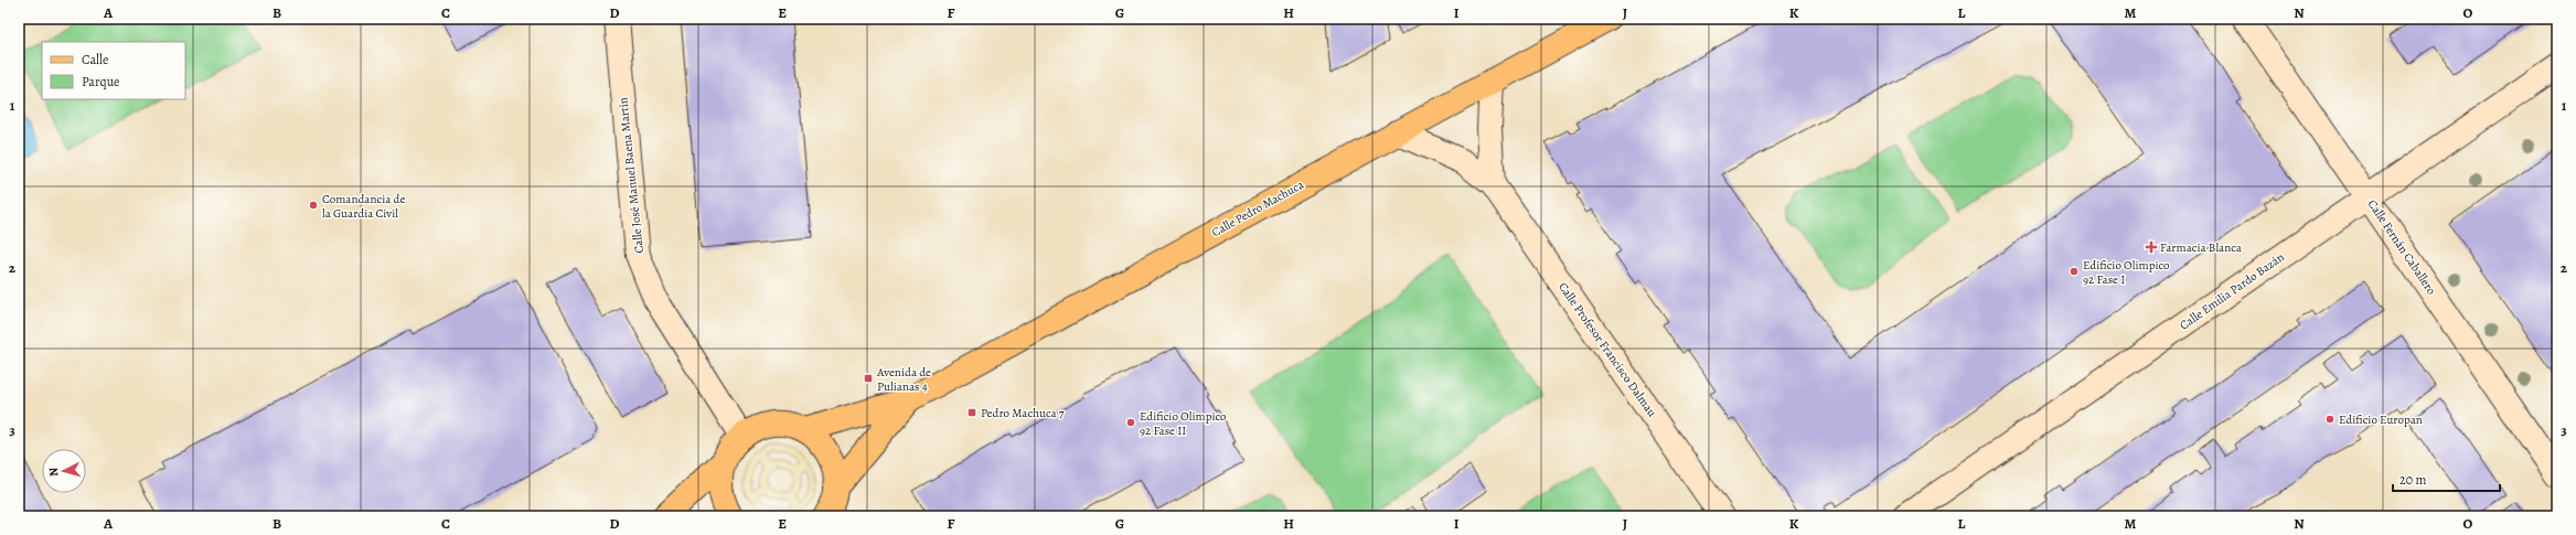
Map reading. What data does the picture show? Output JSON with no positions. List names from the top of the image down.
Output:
{
  "streets": {
    "main road": ["Calle Pedro Machuca"],
    "street": [
      "Calle José Manuel Baena Martín",
      "Calle Fernán Caballero",
      "Calle Emilia Pardo Bazán",
      "Calle Profesor Francisco Dalmau"
    ]
  },
  "crossings": [
    ["Calle Pedro Machuca", "Calle Profesor Francisco Dalmau"],
    ["Calle Fernán Caballero", "Calle Emilia Pardo Bazán"]
  ],
  "places": {
    "other": [
      "Comandancia de la Guardia Civil",
      "Edificio Olimpico 92 Fase I",
      "Edificio Europan",
      "Edificio Olimpico 92 Fase II"
    ],
    "health": ["Farmacia Blanca"],
    "transit": ["Avenida de Pulianas 4", "Pedro Machuca 7"]
  },
  "legend": ["Calle", "Parque"],
  "scale_bar": "20 m",
  "north": "left",
  "grid": {
    "columns": [
      "A",
      "B",
      "C",
      "D",
      "E",
      "F",
      "G",
      "H",
      "I",
      "J",
      "K",
      "L",
      "M",
      "N",
      "O"
    ],
    "rows": ["1", "2", "3"]
  }
}
